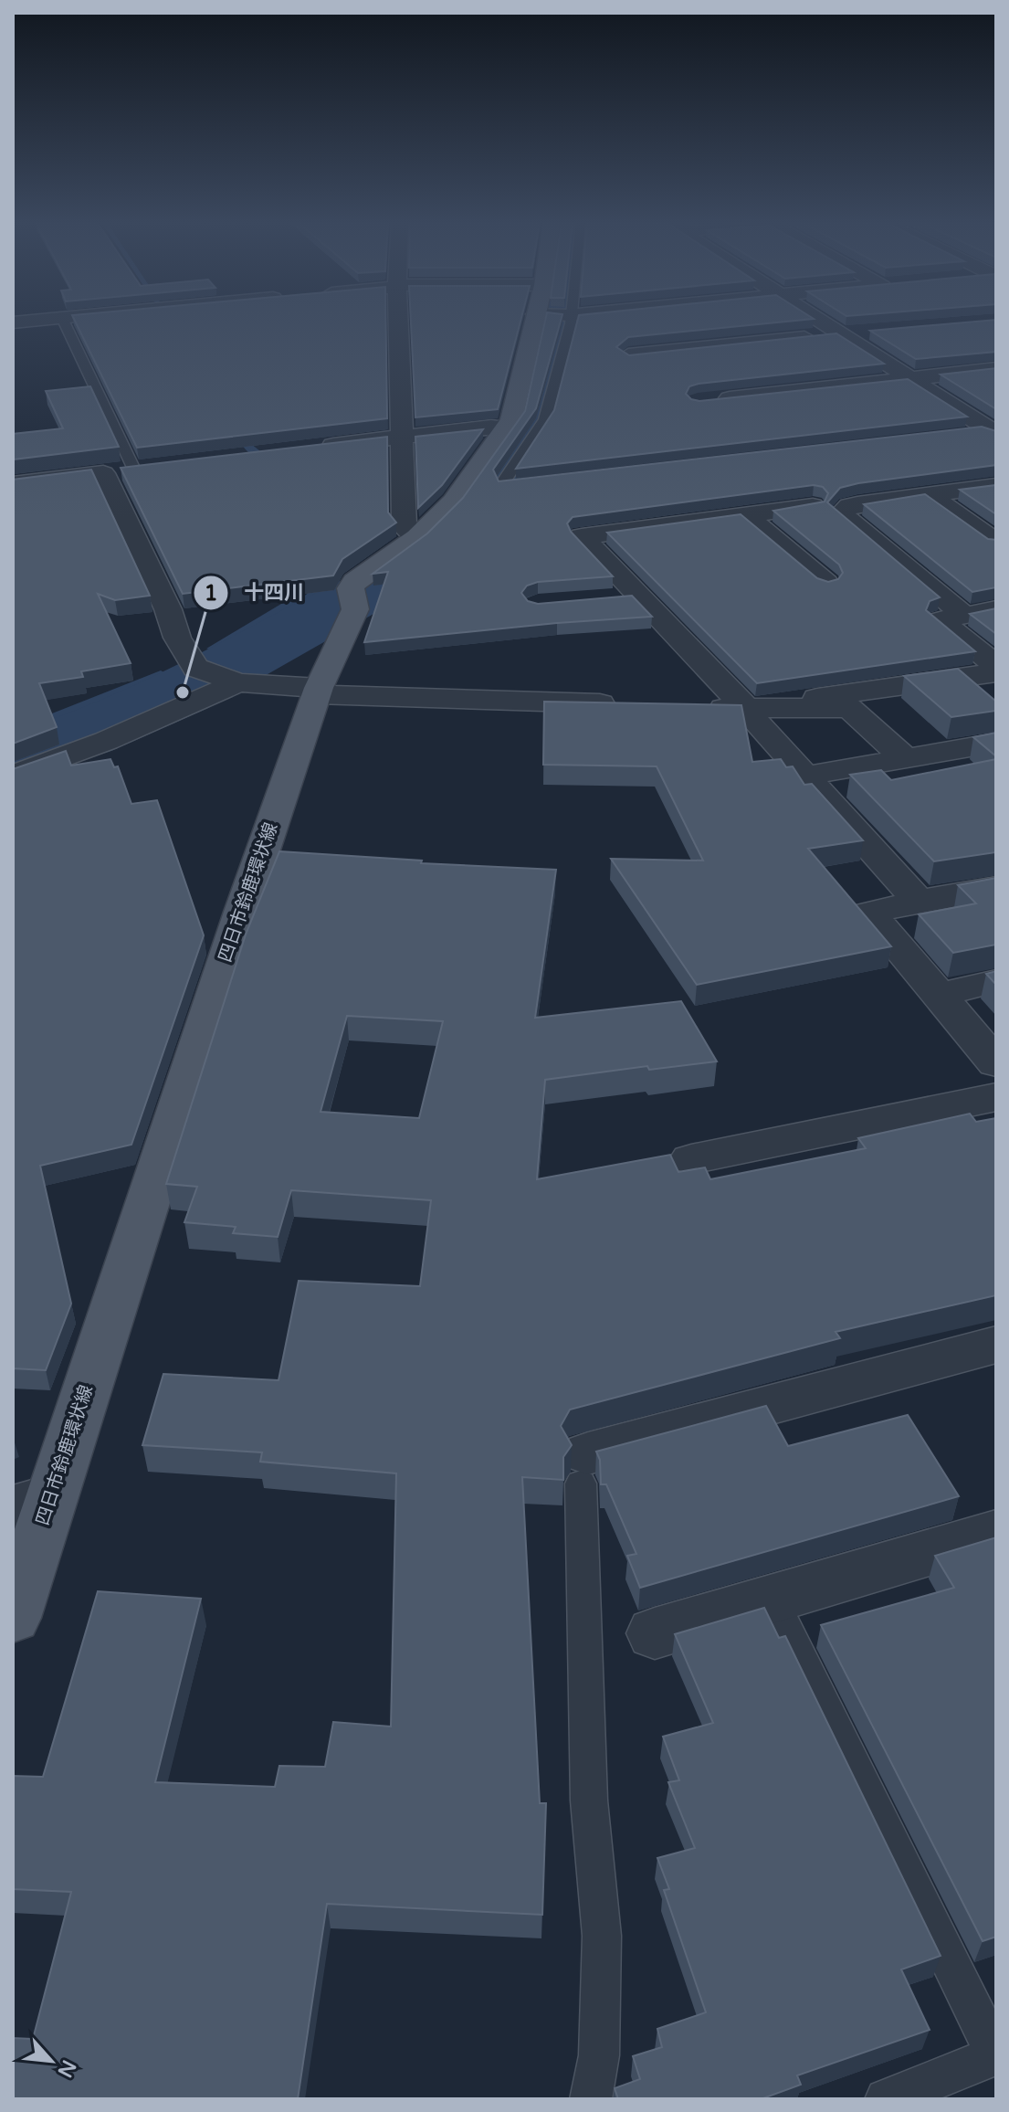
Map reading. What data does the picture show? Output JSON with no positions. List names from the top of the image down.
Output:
{
  "streets": {
    "main road": ["四日市鈴鹿環状線"]
  },
  "places": ["十四川"],
  "north": "bottom right"
}
